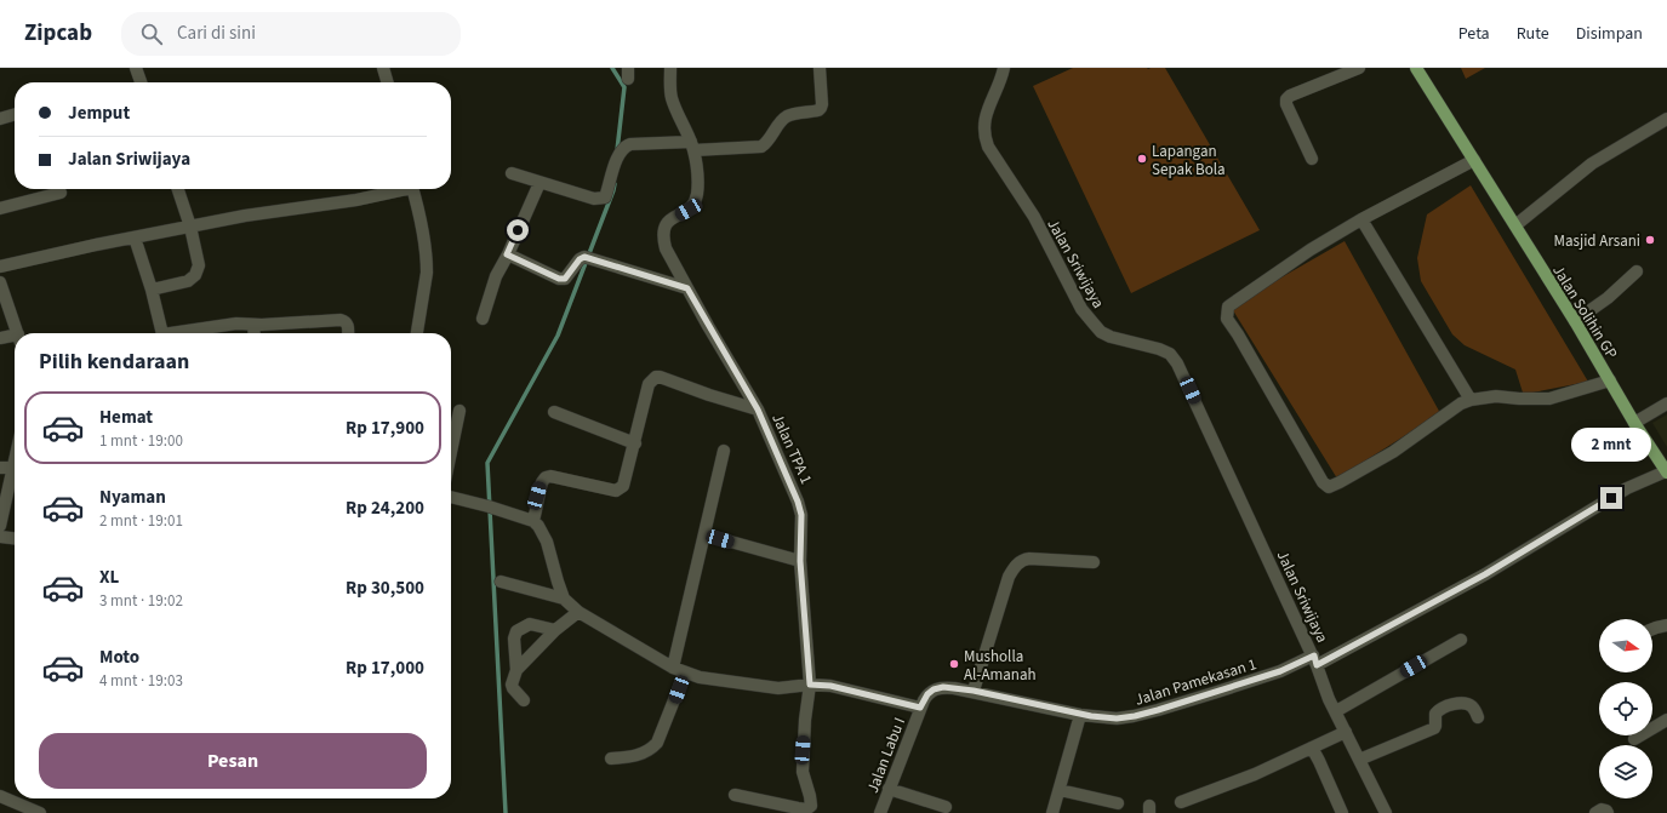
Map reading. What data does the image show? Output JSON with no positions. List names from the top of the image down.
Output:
{
  "streets": {
    "main road": ["Jalan Solihin GP"],
    "street": [
      "Jalan Sriwijaya",
      "Jalan TPA 1",
      "Jalan Pamekasan 1",
      "Jalan Labu I"
    ]
  },
  "crossings": [
    ["Jalan Sriwijaya", "Jalan Solihin GP"],
    ["Jalan Sriwijaya", "Jalan Pamekasan 1"],
    ["Jalan Pamekasan 1", "Jalan Labu I"]
  ],
  "places": ["Lapangan Sepak Bola", "Masjid Arsani", "Musholla Al-Amanah"],
  "north": "right",
  "page": {
    "header": "Zipcab",
    "search": "Cari di sini",
    "nav": ["Peta", "Rute", "Disimpan"],
    "banner": ["Jemput", "Jalan Sriwijaya"],
    "heading": "Pilih kendaraan",
    "list": [
      {
        "name": "Hemat",
        "note": "1 mnt · 19:00",
        "value": "Rp 17,900"
      },
      {
        "name": "Nyaman",
        "note": "2 mnt · 19:01",
        "value": "Rp 24,200"
      },
      {
        "name": "XL",
        "note": "3 mnt · 19:02",
        "value": "Rp 30,500"
      },
      {
        "name": "Moto",
        "note": "4 mnt · 19:03",
        "value": "Rp 17,000"
      }
    ],
    "bubble": "2 mnt",
    "buttons": "Pesan"
  }
}
